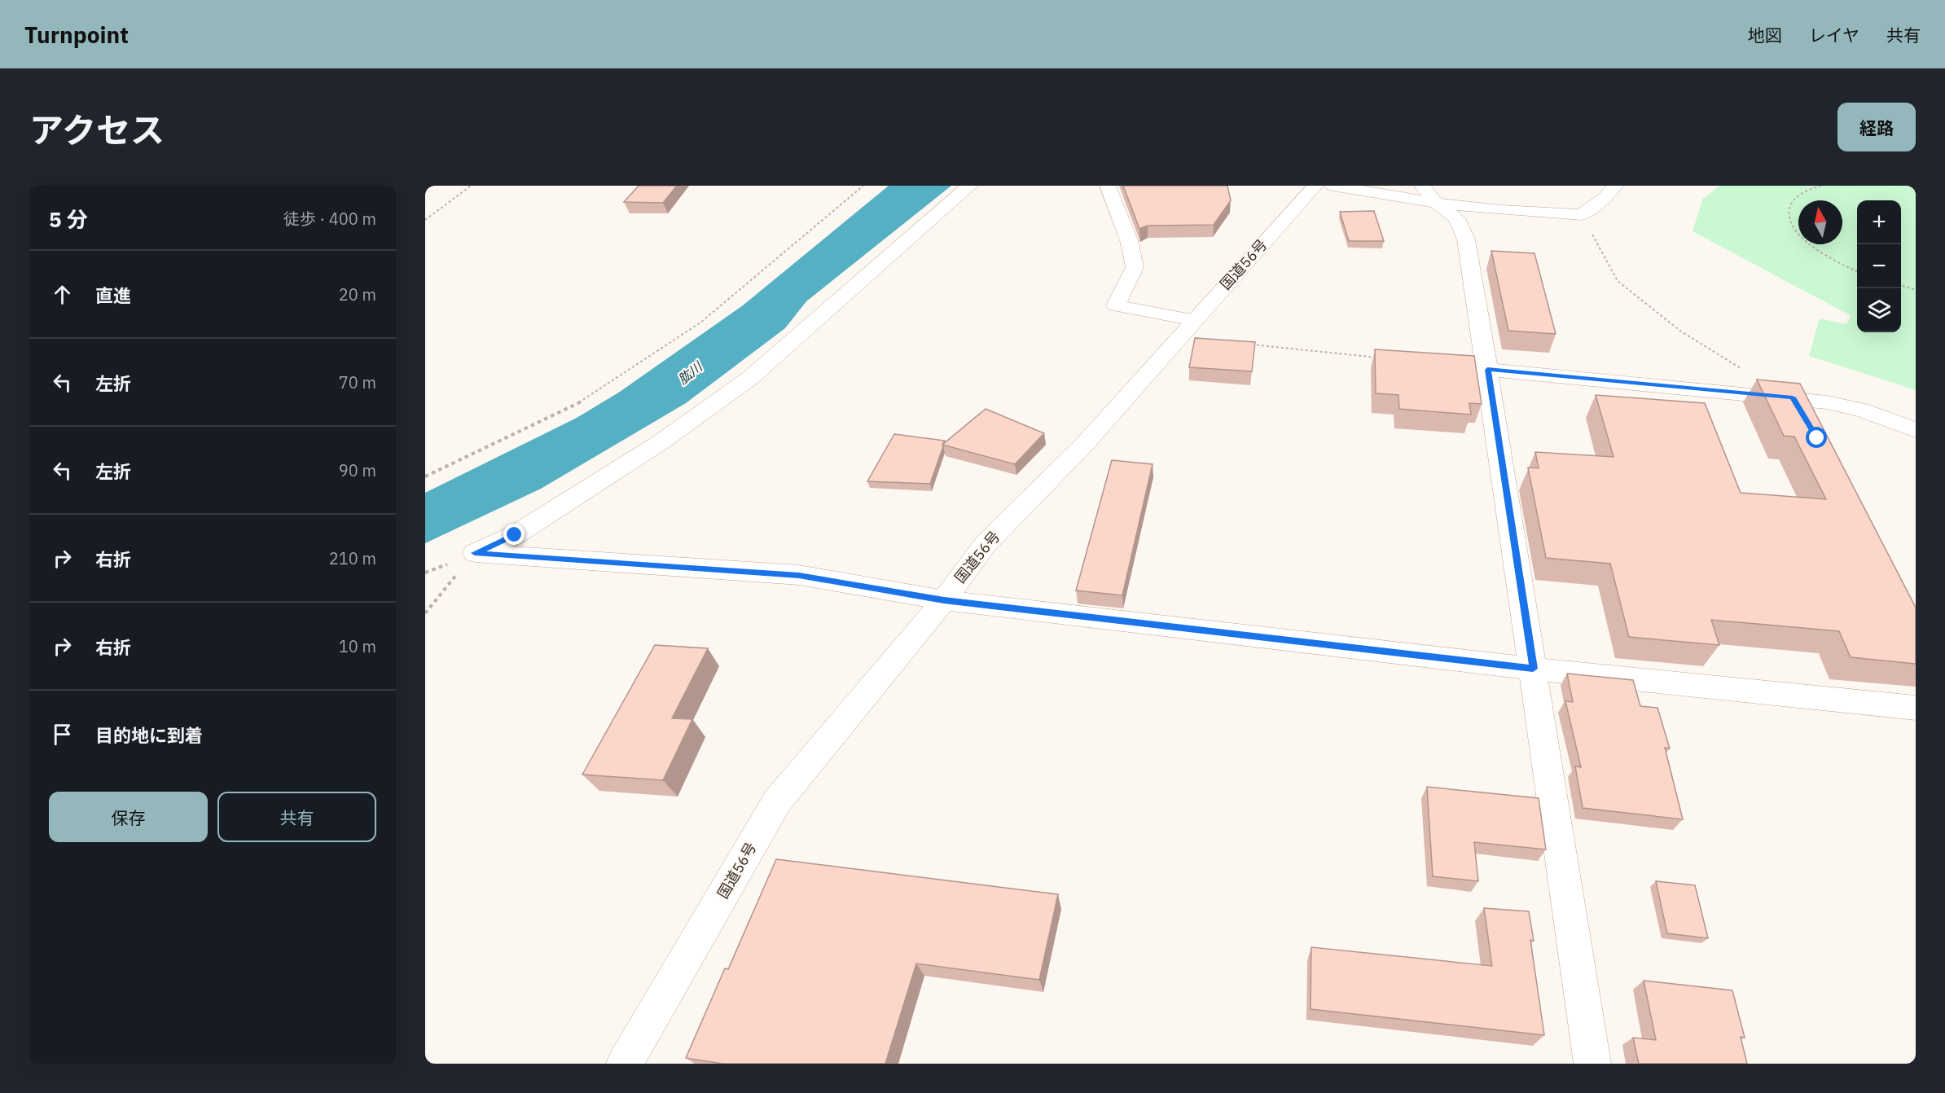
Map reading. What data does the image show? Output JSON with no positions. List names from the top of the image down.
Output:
{
  "streets": {
    "main road": ["国道56号"]
  },
  "water": ["肱川"],
  "north": "top",
  "page": {
    "header": "Turnpoint",
    "nav": ["地図", "レイヤ", "共有"],
    "title": "アクセス",
    "buttons": [
      "経路",
      ["保存", "共有"]
    ],
    "heading": ["5 分", "徒歩 · 400 m"],
    "map_buttons": ["+", "−"],
    "list": [
      ["直進", "20 m"],
      ["左折", "70 m"],
      ["左折", "90 m"],
      ["右折", "210 m"],
      ["右折", "10 m"],
      "目的地に到着"
    ]
  }
}
